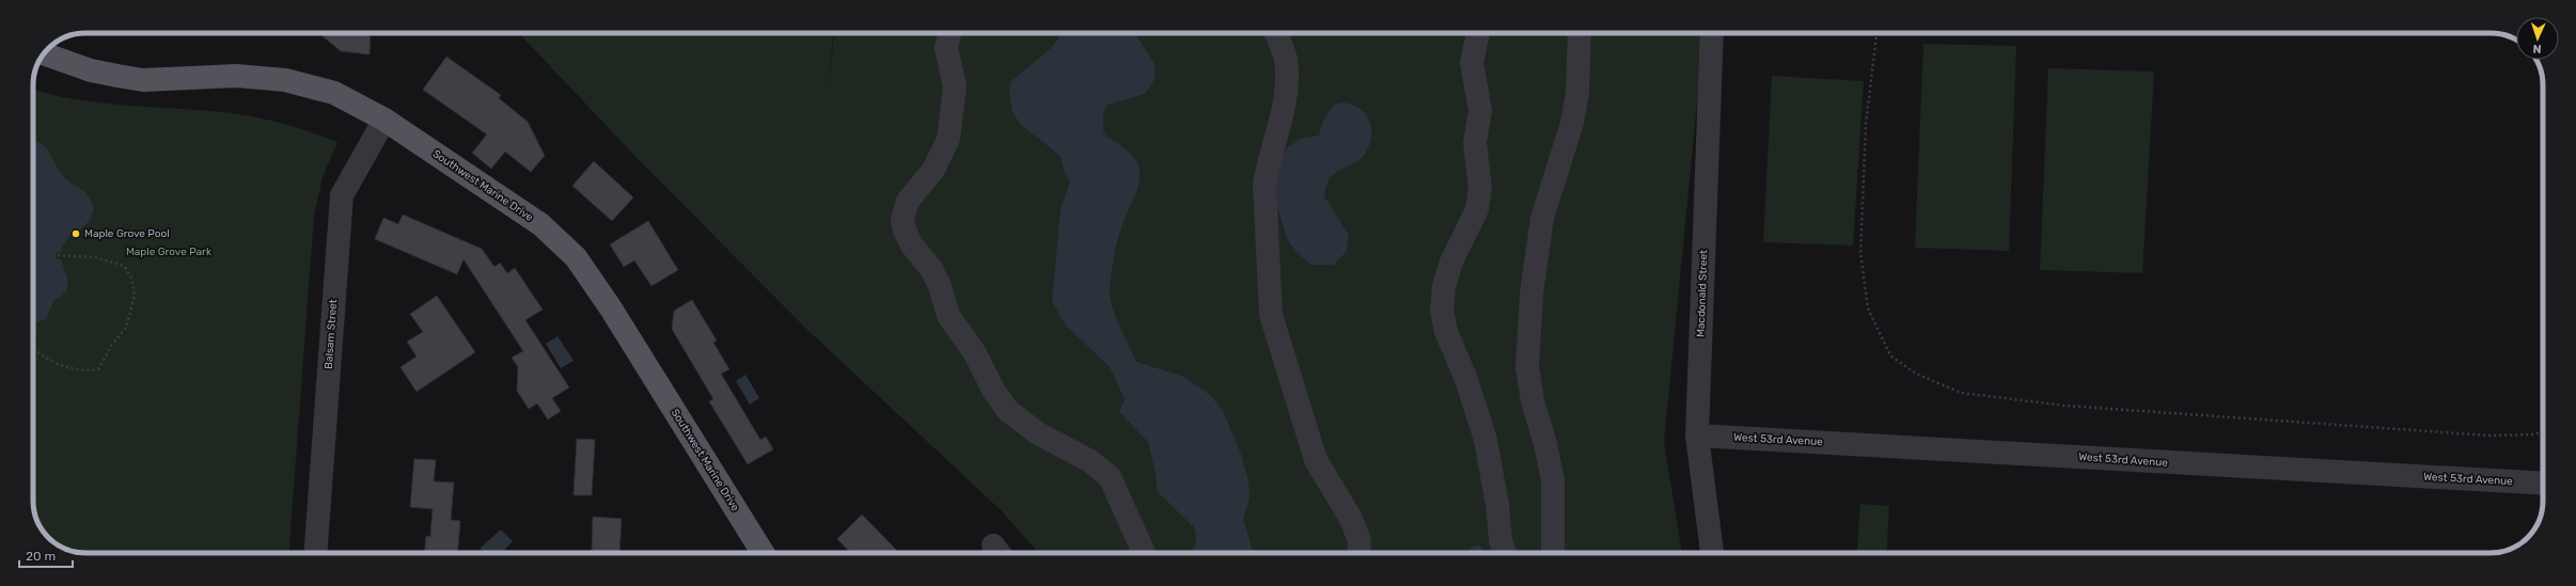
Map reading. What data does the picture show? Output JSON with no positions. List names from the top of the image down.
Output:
{
  "streets": {
    "main road": ["Southwest Marine Drive"],
    "street": ["Macdonald Street", "Balsam Street", "West 53rd Avenue"]
  },
  "crossings": [
    ["Southwest Marine Drive", "Balsam Street"],
    ["Macdonald Street", "West 53rd Avenue"]
  ],
  "parks": ["Maple Grove Park"],
  "places": ["Maple Grove Pool"],
  "scale_bar": "20 m",
  "north": "bottom"
}
